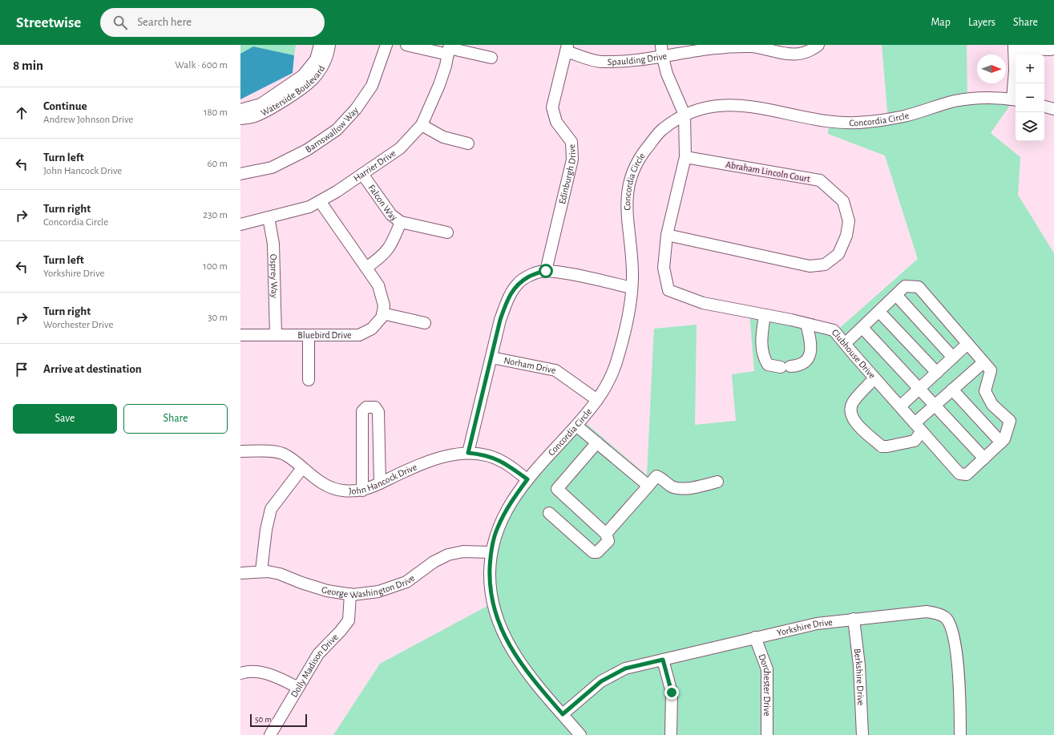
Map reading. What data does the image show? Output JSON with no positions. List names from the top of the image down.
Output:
{
  "streets": {
    "street": [
      "Spaulding Drive",
      "Waterside Boulevard",
      "Concordia Circle",
      "Barnswallow Way",
      "Harrier Drive",
      "Abraham Lincoln Court",
      "Edinburgh Drive",
      "Falcon Way",
      "Osprey Way",
      "Bluebird Drive",
      "Clubhouse Drive",
      "Norham Drive",
      "John Hancock Drive",
      "George Washington Drive",
      "Yorkshire Drive",
      "Dolly Madison Drive",
      "Berkshire Drive",
      "Dorchester Drive"
    ]
  },
  "crossings": [
    ["Spaulding Drive", "Edinburgh Drive"],
    ["Concordia Circle", "Norham Drive"],
    ["Concordia Circle", "John Hancock Drive"],
    ["Concordia Circle", "George Washington Drive"],
    ["Concordia Circle", "Yorkshire Drive"],
    ["Harrier Drive", "Falcon Way"],
    ["Harrier Drive", "Osprey Way"],
    ["Abraham Lincoln Court", "Clubhouse Drive"],
    ["Osprey Way", "Bluebird Drive"],
    ["George Washington Drive", "Dolly Madison Drive"],
    ["Yorkshire Drive", "Berkshire Drive"],
    ["Yorkshire Drive", "Dorchester Drive"]
  ],
  "scale_bar": "50 m",
  "north": "right",
  "page": {
    "header": "Streetwise",
    "search": "Search here",
    "nav": ["Map", "Layers", "Share"],
    "heading": ["8 min", "Walk · 600 m"],
    "map_buttons": ["+", "−"],
    "list": [
      ["Continue", "Andrew Johnson Drive", "180 m"],
      ["Turn left", "John Hancock Drive", "60 m"],
      ["Turn right", "Concordia Circle", "230 m"],
      ["Turn left", "Yorkshire Drive", "100 m"],
      ["Turn right", "Worchester Drive", "30 m"],
      "Arrive at destination"
    ],
    "buttons": ["Save", "Share"],
    "scale": "50 m"
  }
}
